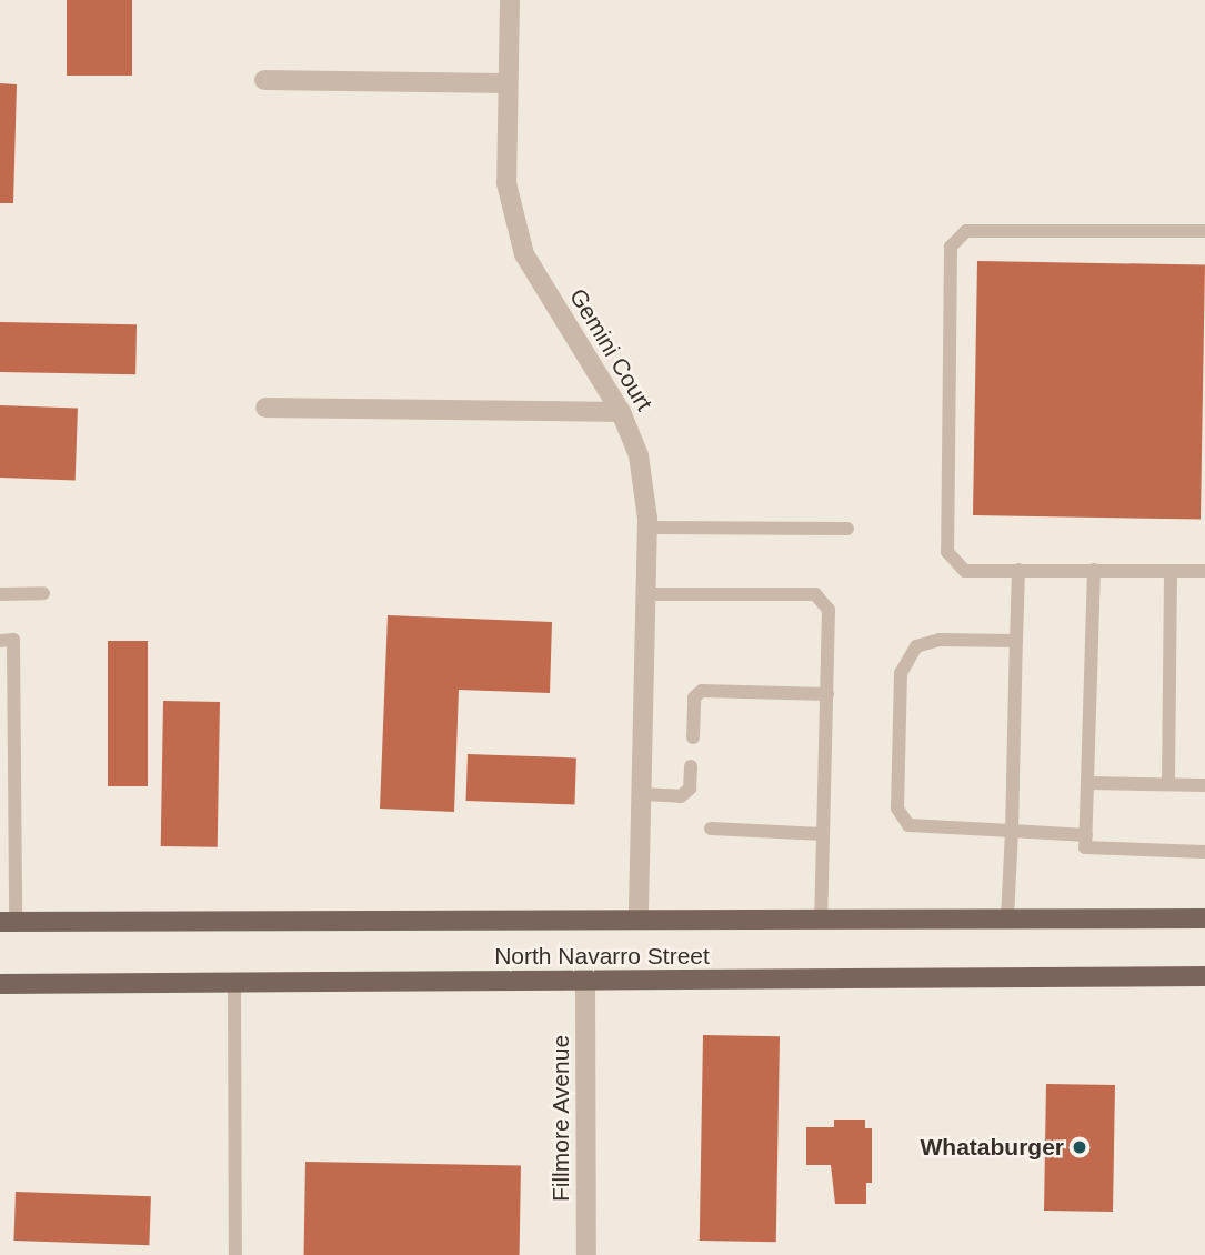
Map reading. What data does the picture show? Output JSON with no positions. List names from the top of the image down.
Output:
{
  "streets": {
    "main road": ["North Navarro Street"],
    "street": ["Gemini Court", "Fillmore Avenue"]
  },
  "crossings": [
    ["Gemini Court", "North Navarro Street"],
    ["North Navarro Street", "Fillmore Avenue"]
  ],
  "places": ["Whataburger"]
}
